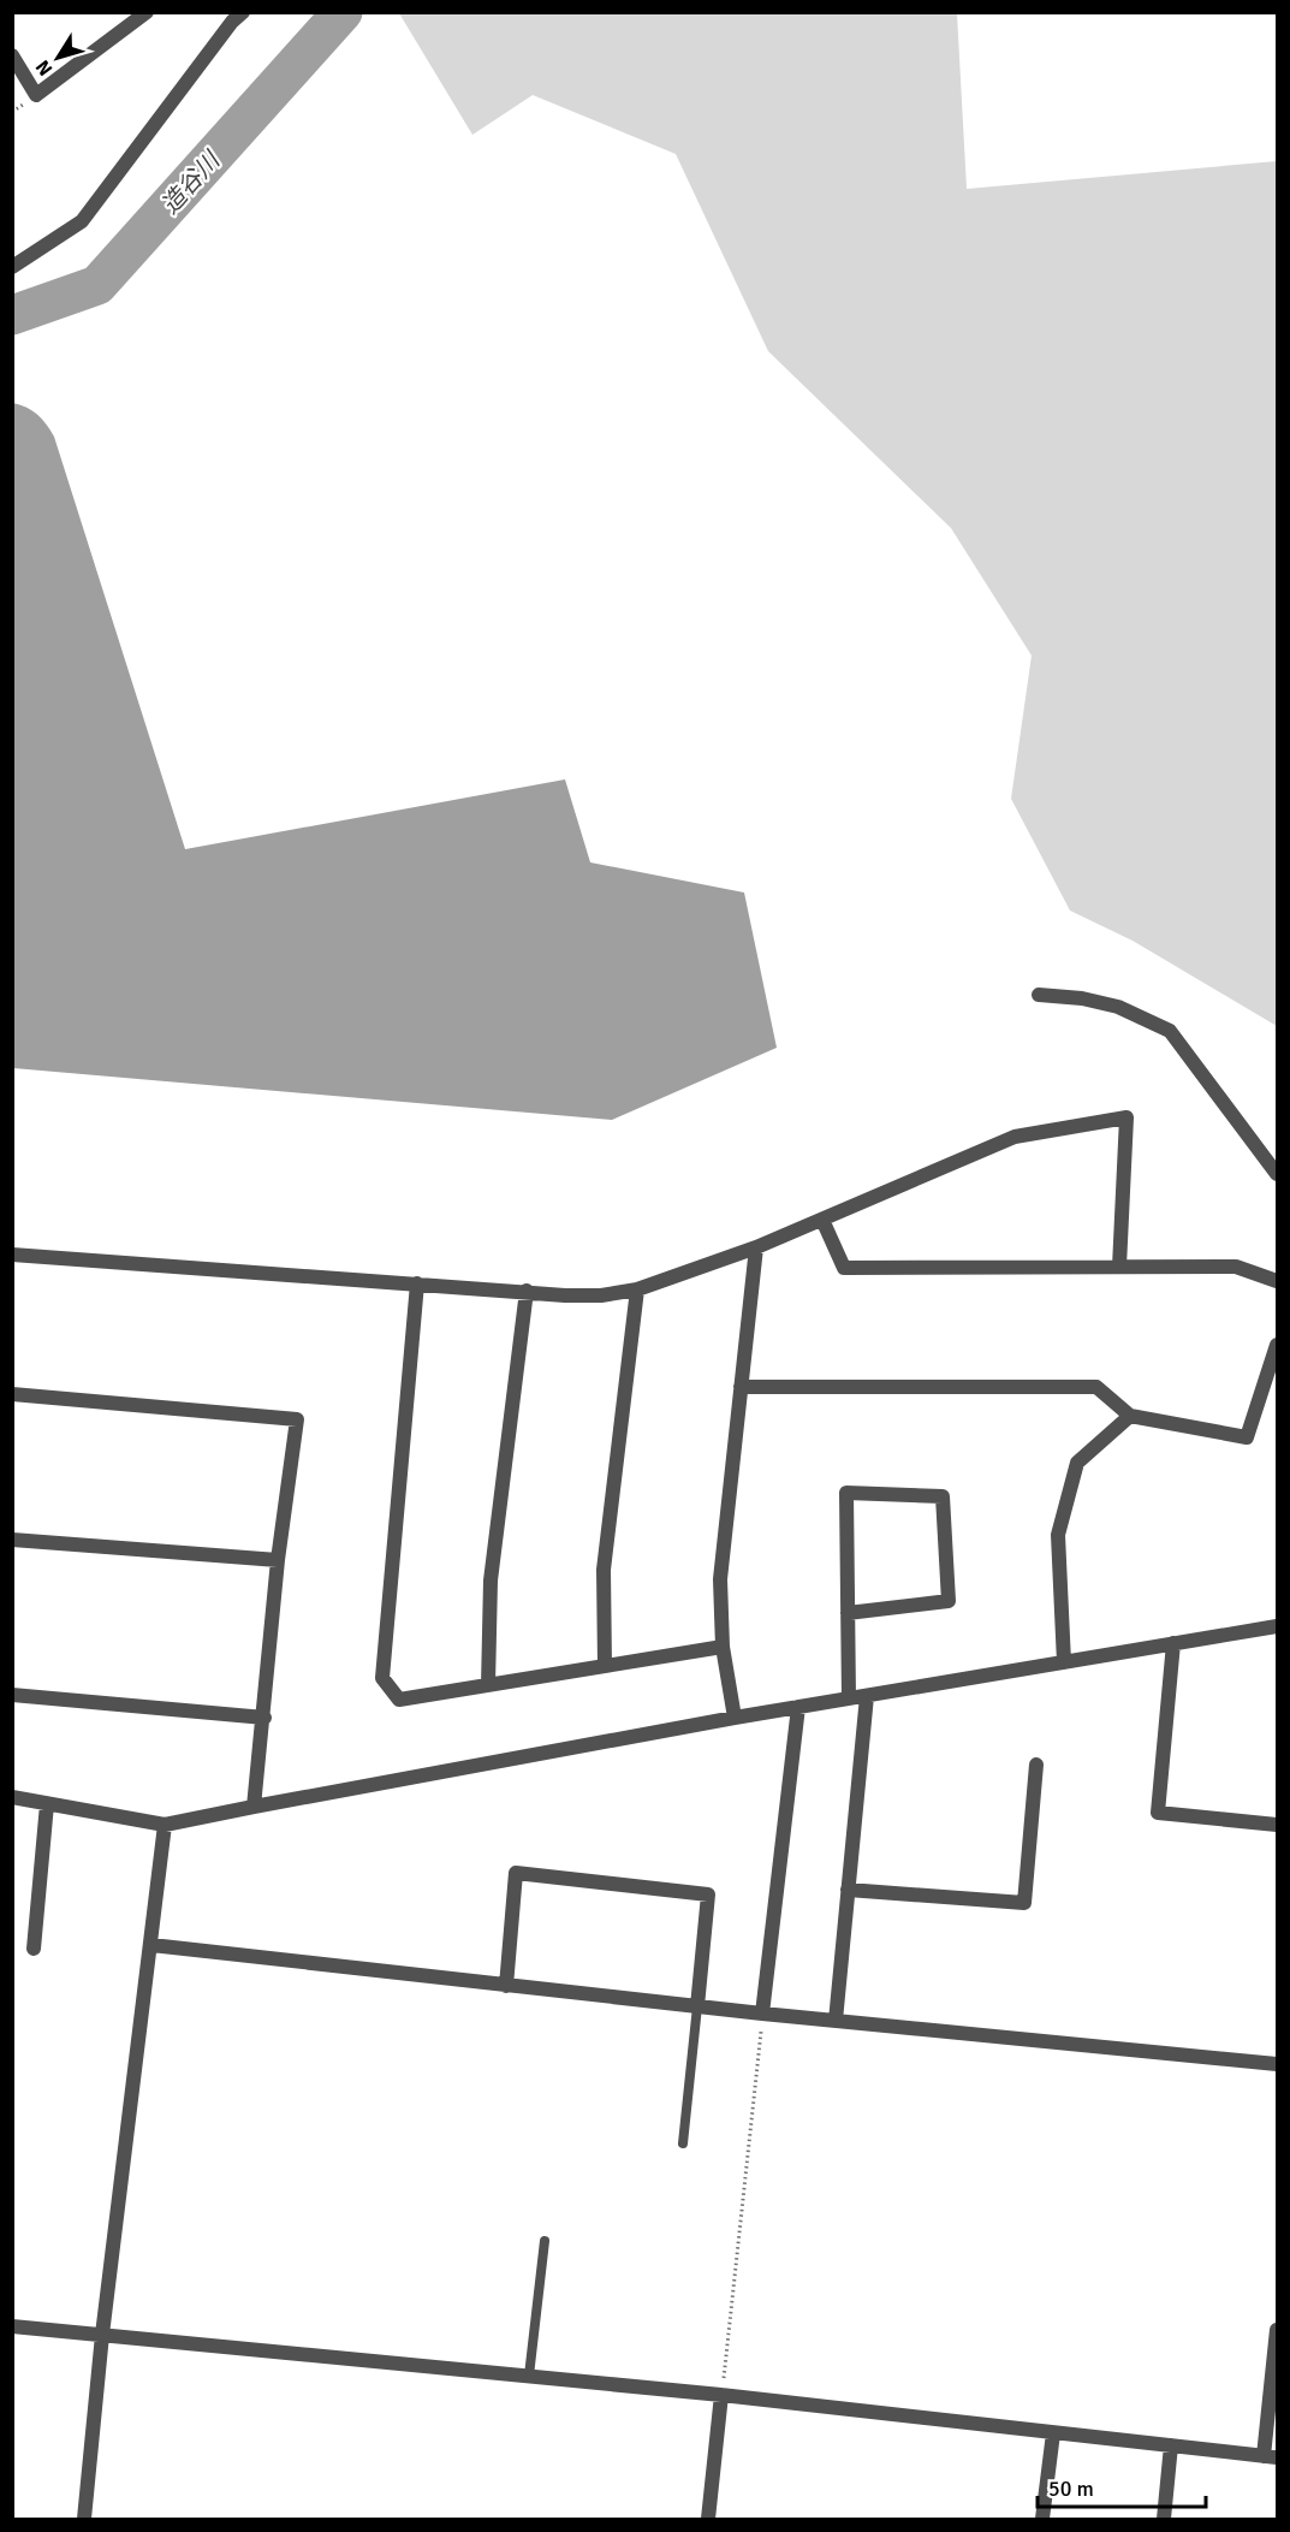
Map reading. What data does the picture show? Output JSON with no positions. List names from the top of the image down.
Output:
{
  "water": ["造谷川"],
  "scale_bar": "50 m",
  "north": "bottom left"
}
